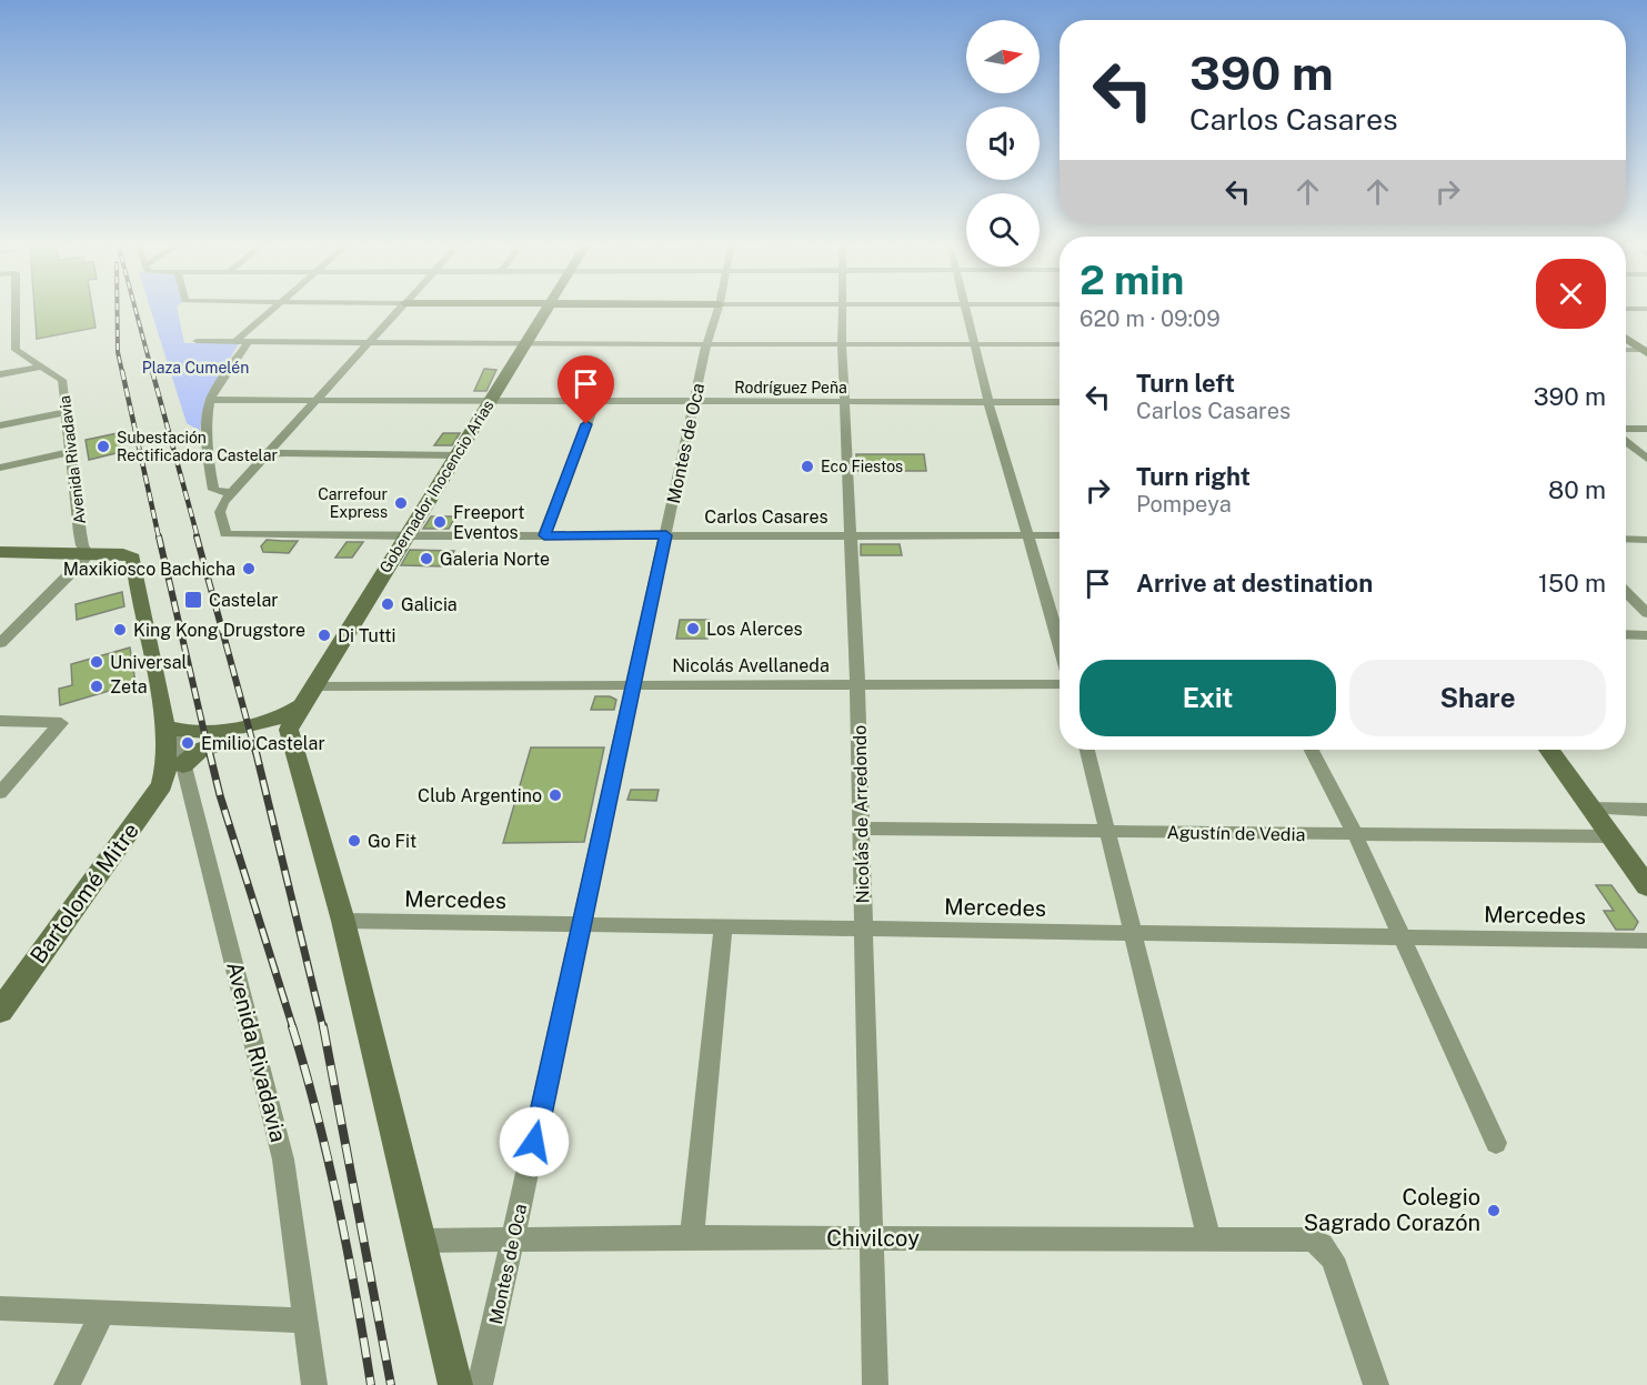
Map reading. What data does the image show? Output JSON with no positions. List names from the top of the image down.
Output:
{
  "streets": {
    "street": [
      "Rodríguez Peña",
      "Montes de Oca",
      "Avenida Rivadavia",
      "Gobernador Inocencio Arias",
      "Carlos Casares",
      "Nicolás Avellaneda",
      "Nicolás de Arredondo",
      "Agustín de Vedia",
      "Bartolomé Mitre",
      "Mercedes",
      "Chivilcoy"
    ]
  },
  "crossings": [
    ["Rodríguez Peña", "Montes de Oca"],
    ["Rodríguez Peña", "Gobernador Inocencio Arias"],
    ["Rodríguez Peña", "Nicolás de Arredondo"],
    ["Montes de Oca", "Carlos Casares"],
    ["Montes de Oca", "Nicolás Avellaneda"],
    ["Montes de Oca", "Mercedes"],
    ["Montes de Oca", "Chivilcoy"],
    ["Avenida Rivadavia", "Bartolomé Mitre"],
    ["Gobernador Inocencio Arias", "Carlos Casares"],
    ["Gobernador Inocencio Arias", "Nicolás Avellaneda"],
    ["Gobernador Inocencio Arias", "Bartolomé Mitre"],
    ["Carlos Casares", "Nicolás de Arredondo"],
    ["Nicolás Avellaneda", "Nicolás de Arredondo"],
    ["Nicolás de Arredondo", "Agustín de Vedia"],
    ["Nicolás de Arredondo", "Mercedes"],
    ["Nicolás de Arredondo", "Chivilcoy"]
  ],
  "parks": ["Plaza Cumelén"],
  "places": {
    "other": [
      "Subestación Rectificadora Castelar",
      "Eco Fiestos",
      "Carrefour Express",
      "Freeport Eventos",
      "Galeria Norte",
      "Maxikiosco Bachicha",
      "Galicia",
      "Los Alerces",
      "King Kong Drugstore",
      "Di Tutti",
      "Universal",
      "Zeta",
      "Emilio Castelar",
      "Club Argentino",
      "Go Fit",
      "Colegio Sagrado Corazón"
    ],
    "transit": ["Castelar"]
  },
  "north": "right",
  "page": {
    "turn": ["390 m", "Carlos Casares"],
    "heading": ["2 min", "620 m · 09:09"],
    "list": [
      {
        "name": "Turn left",
        "note": "Carlos Casares",
        "value": "390 m"
      },
      {
        "name": "Turn right",
        "note": "Pompeya",
        "value": "80 m"
      },
      {
        "name": "Arrive at destination",
        "value": "150 m"
      }
    ],
    "buttons": ["Exit", "Share"]
  }
}
